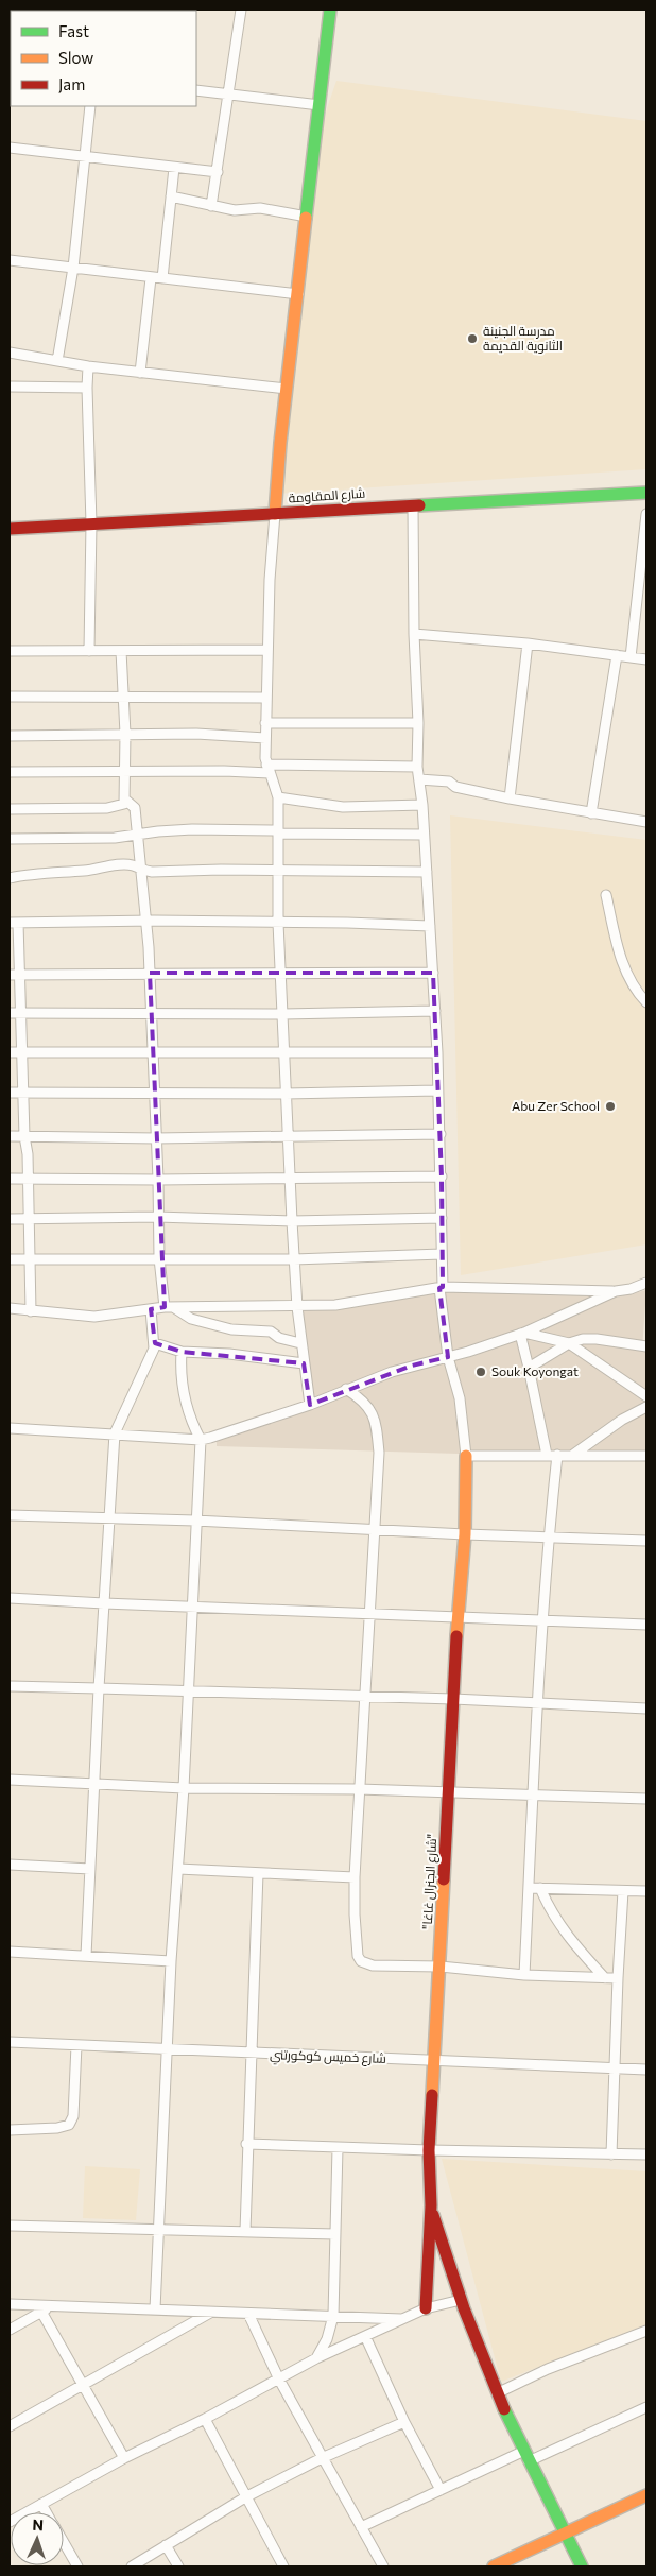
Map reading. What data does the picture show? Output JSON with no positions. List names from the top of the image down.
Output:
{
  "streets": {
    "main road": ["شارع المقاومة", "\"شارع الجنرال غاغا\""],
    "street": ["شارع خميس كوكورتني"]
  },
  "crossings": [
    ["\"شارع الجنرال غاغا\"", "شارع خميس كوكورتني"]
  ],
  "places": ["مدرسة الجنينة الثانوية القديمة", "Abu Zer School", "Souk Koyongat"],
  "legend": ["Fast", "Slow", "Jam"],
  "north": "top"
}
